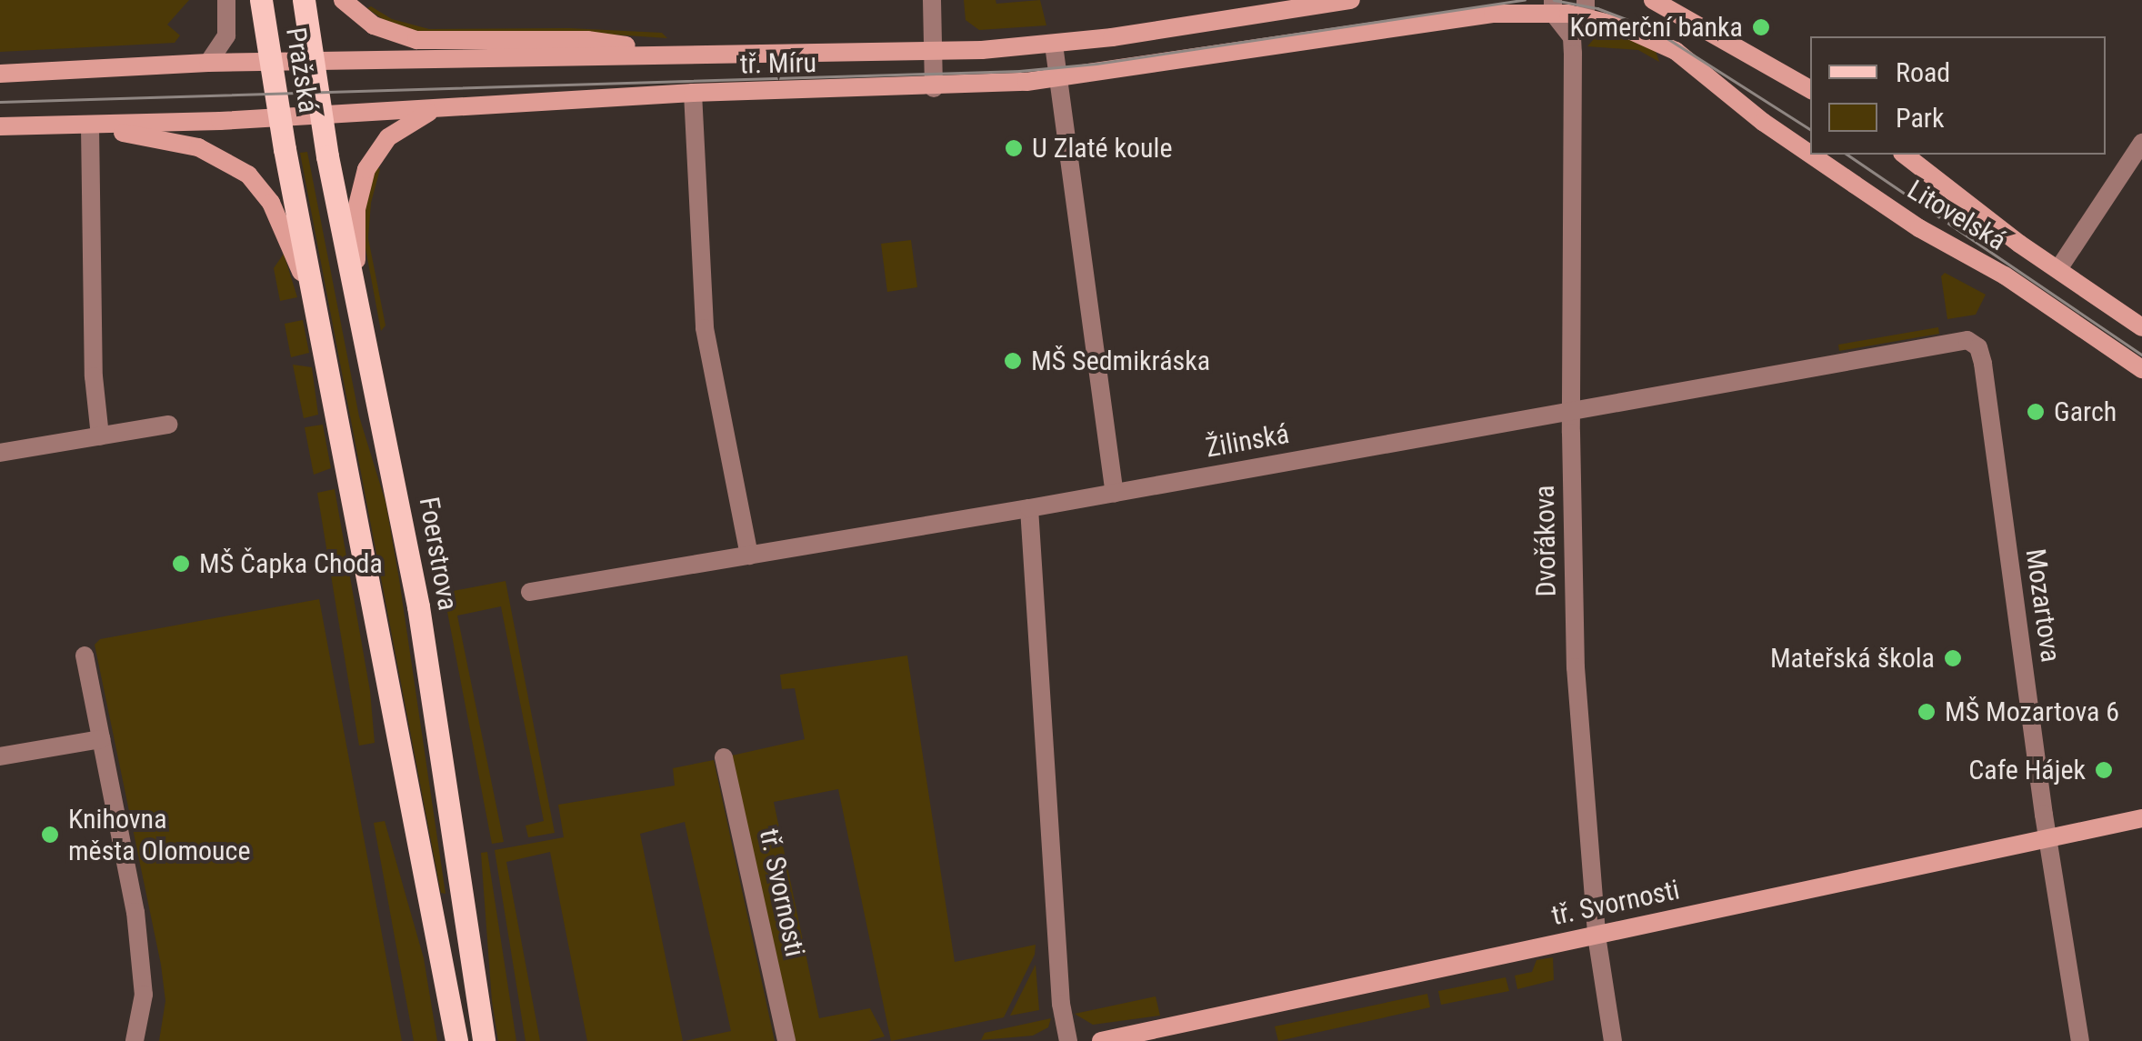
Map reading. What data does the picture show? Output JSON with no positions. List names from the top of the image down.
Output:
{
  "streets": {
    "main road": [
      "tř. Míru",
      "Pražská",
      "Litovelská",
      "Foerstrova",
      "tř. Svornosti"
    ],
    "street": ["Žilinská", "Dvořákova", "Mozartova"]
  },
  "crossings": [
    ["tř. Míru", "Pražská"],
    ["tř. Míru", "Litovelská"],
    ["tř. Míru", "Foerstrova"],
    ["Pražská", "Foerstrova"],
    ["Žilinská", "Dvořákova"],
    ["Žilinská", "Mozartova"],
    ["Dvořákova", "tř. Svornosti"],
    ["Mozartova", "tř. Svornosti"]
  ],
  "places": [
    "Komerční banka",
    "U Zlaté koule",
    "MŠ Sedmikráska",
    "Garch",
    "MŠ Čapka Choda",
    "Mateřská škola",
    "MŠ Mozartova 6",
    "Cafe Hájek",
    "Knihovna města Olomouce"
  ],
  "legend": ["Road", "Park"]
}
